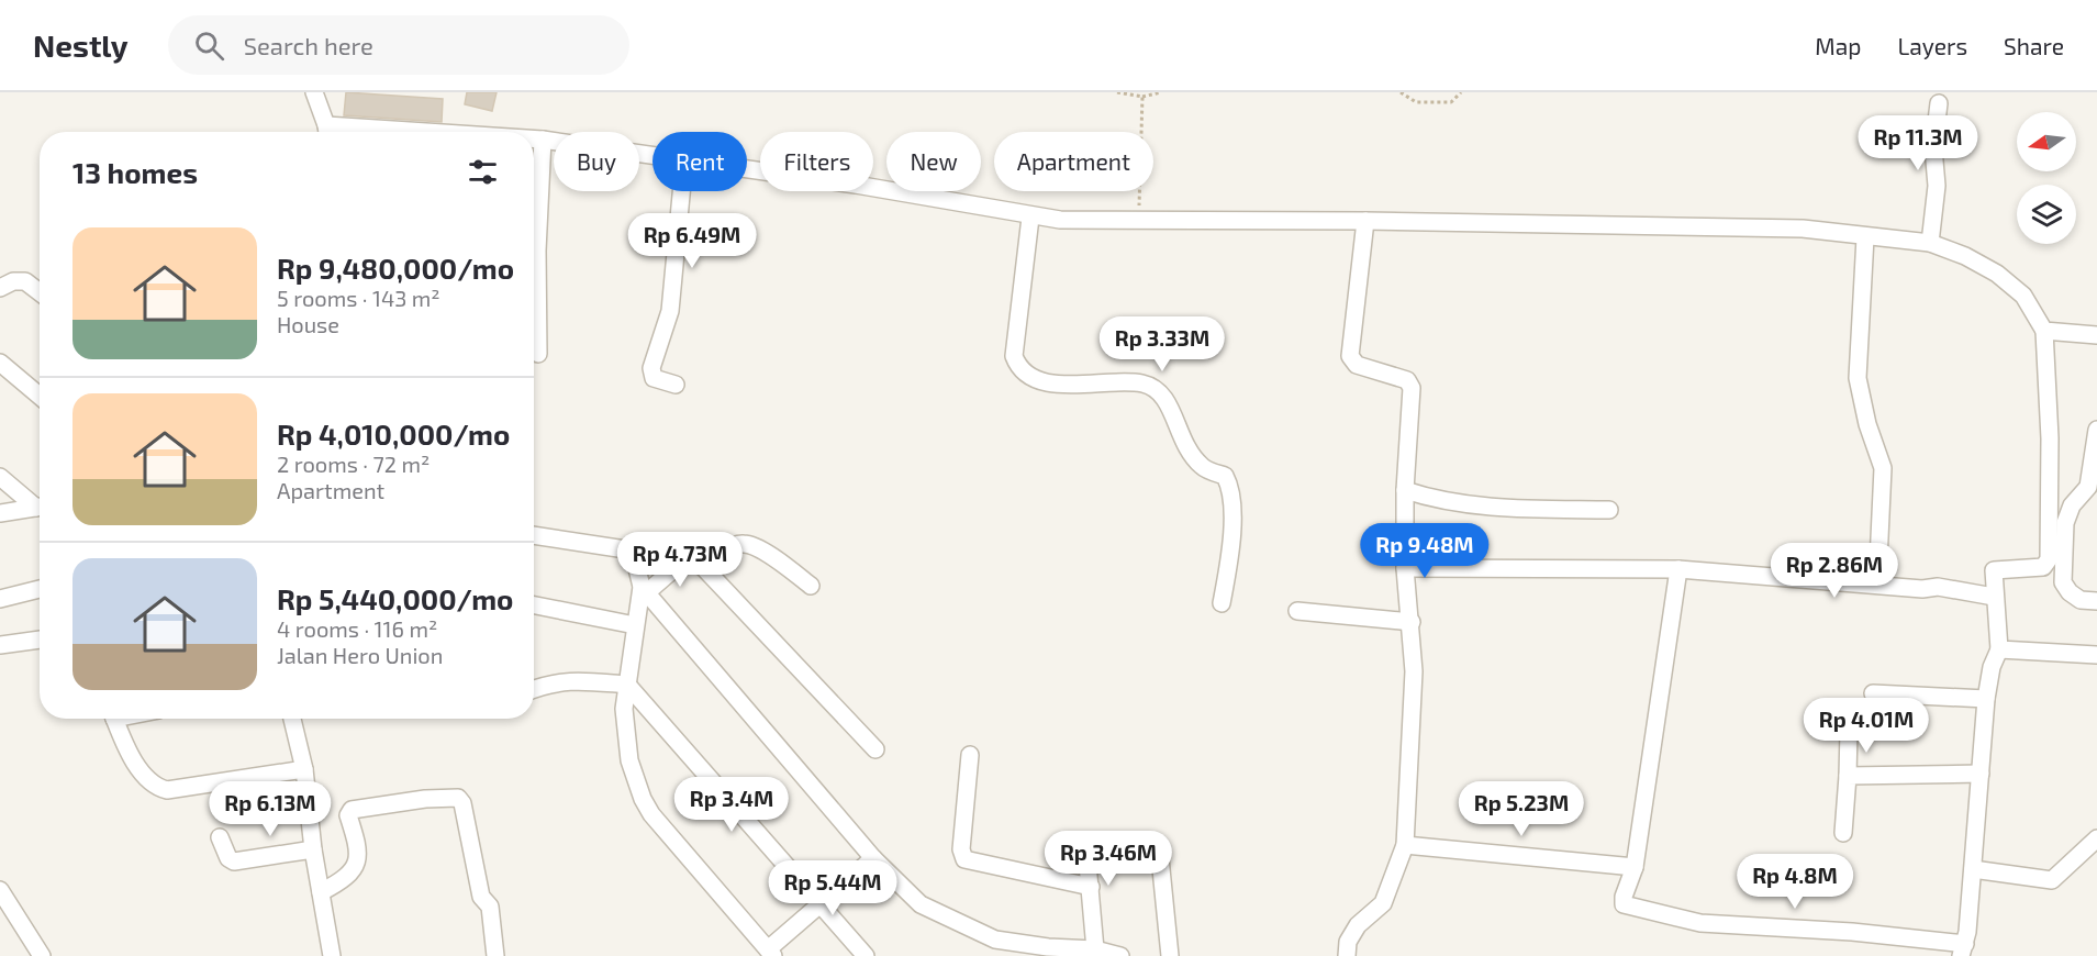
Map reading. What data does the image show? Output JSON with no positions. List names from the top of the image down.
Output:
{
  "north": "left",
  "page": {
    "header": "Nestly",
    "search": "Search here",
    "nav": ["Map", "Layers", "Share"],
    "price": [
      "Rp 11.3M",
      "Rp 6.49M",
      "Rp 3.33M",
      "Rp 9.48M",
      "Rp 4.73M",
      "Rp 2.86M",
      "Rp 4.01M",
      "Rp 3.4M",
      "Rp 6.13M",
      "Rp 5.23M",
      "Rp 3.46M",
      "Rp 4.8M",
      "Rp 5.44M"
    ],
    "chip": [
      "Buy",
      "Rent",
      "Filters",
      "New",
      "Apartment"
    ],
    "heading": "13 homes",
    "list": [
      {
        "name": "Rp 9,480,000/mo",
        "note": "5 rooms · 143 m² · House"
      },
      {
        "name": "Rp 4,010,000/mo",
        "note": "2 rooms · 72 m² · Apartment"
      },
      {
        "name": "Rp 5,440,000/mo",
        "note": "4 rooms · 116 m² · Jalan Hero Union"
      }
    ]
  }
}
